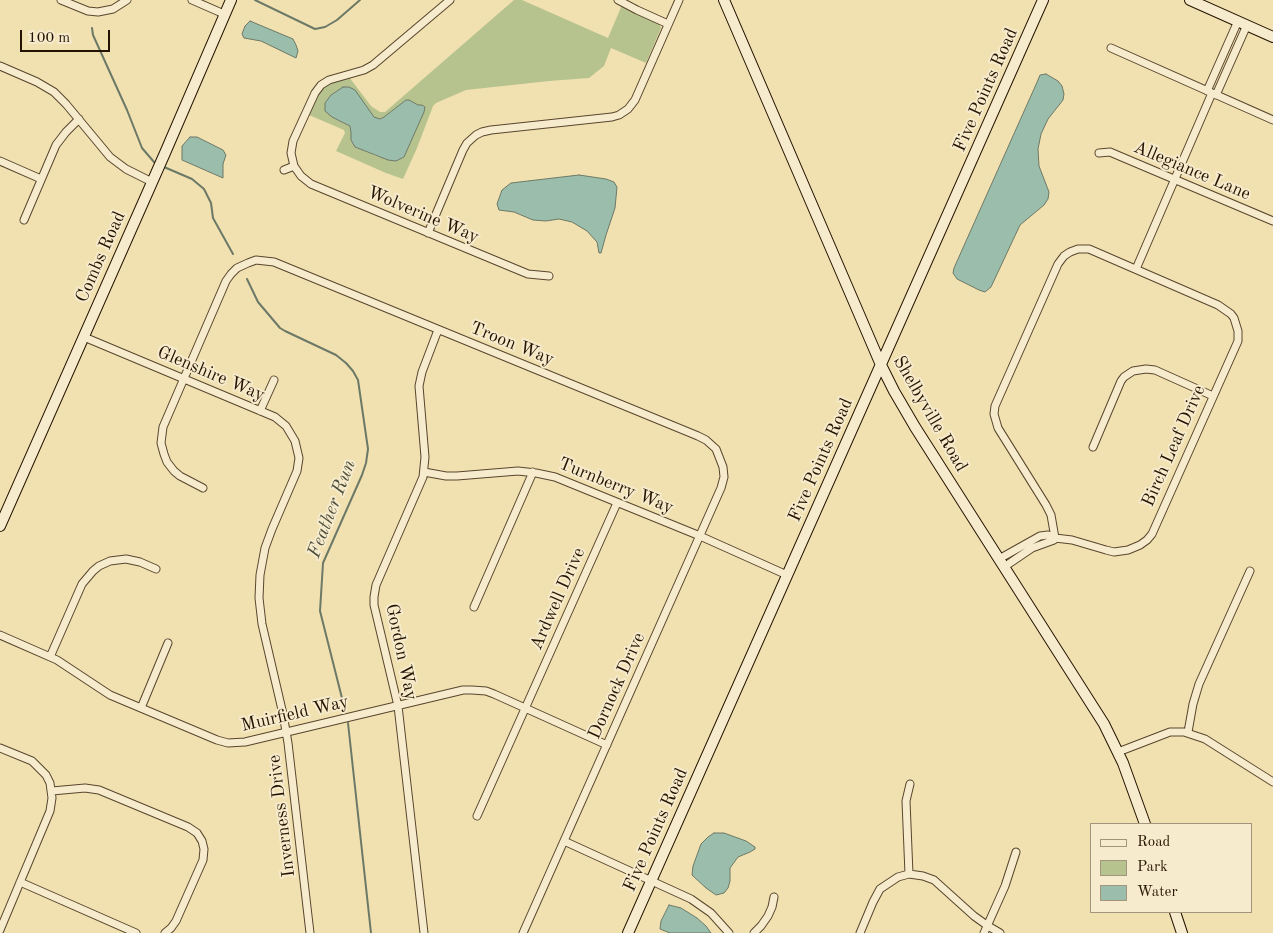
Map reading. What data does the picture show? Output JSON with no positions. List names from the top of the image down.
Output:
{
  "streets": {
    "street": [
      "Five Points Road",
      "Allegiance Lane",
      "Wolverine Way",
      "Combs Road",
      "Troon Way",
      "Glenshire Way",
      "Shelbyville Road",
      "Birch Leaf Drive",
      "Turnberry Way",
      "Ardwell Drive",
      "Gordon Way",
      "Dornock Drive",
      "Muirfield Way",
      "Inverness Drive"
    ]
  },
  "crossings": [
    ["Five Points Road", "Shelbyville Road"],
    ["Five Points Road", "Turnberry Way"],
    ["Combs Road", "Glenshire Way"],
    ["Troon Way", "Glenshire Way"],
    ["Troon Way", "Gordon Way"],
    ["Troon Way", "Dornock Drive"],
    ["Glenshire Way", "Inverness Drive"],
    ["Shelbyville Road", "Birch Leaf Drive"],
    ["Turnberry Way", "Ardwell Drive"],
    ["Turnberry Way", "Gordon Way"],
    ["Turnberry Way", "Dornock Drive"],
    ["Ardwell Drive", "Muirfield Way"],
    ["Gordon Way", "Muirfield Way"],
    ["Dornock Drive", "Muirfield Way"],
    ["Muirfield Way", "Inverness Drive"]
  ],
  "water": ["Feather Run"],
  "legend": ["Road", "Park", "Water"],
  "scale_bar": "100 m"
}
